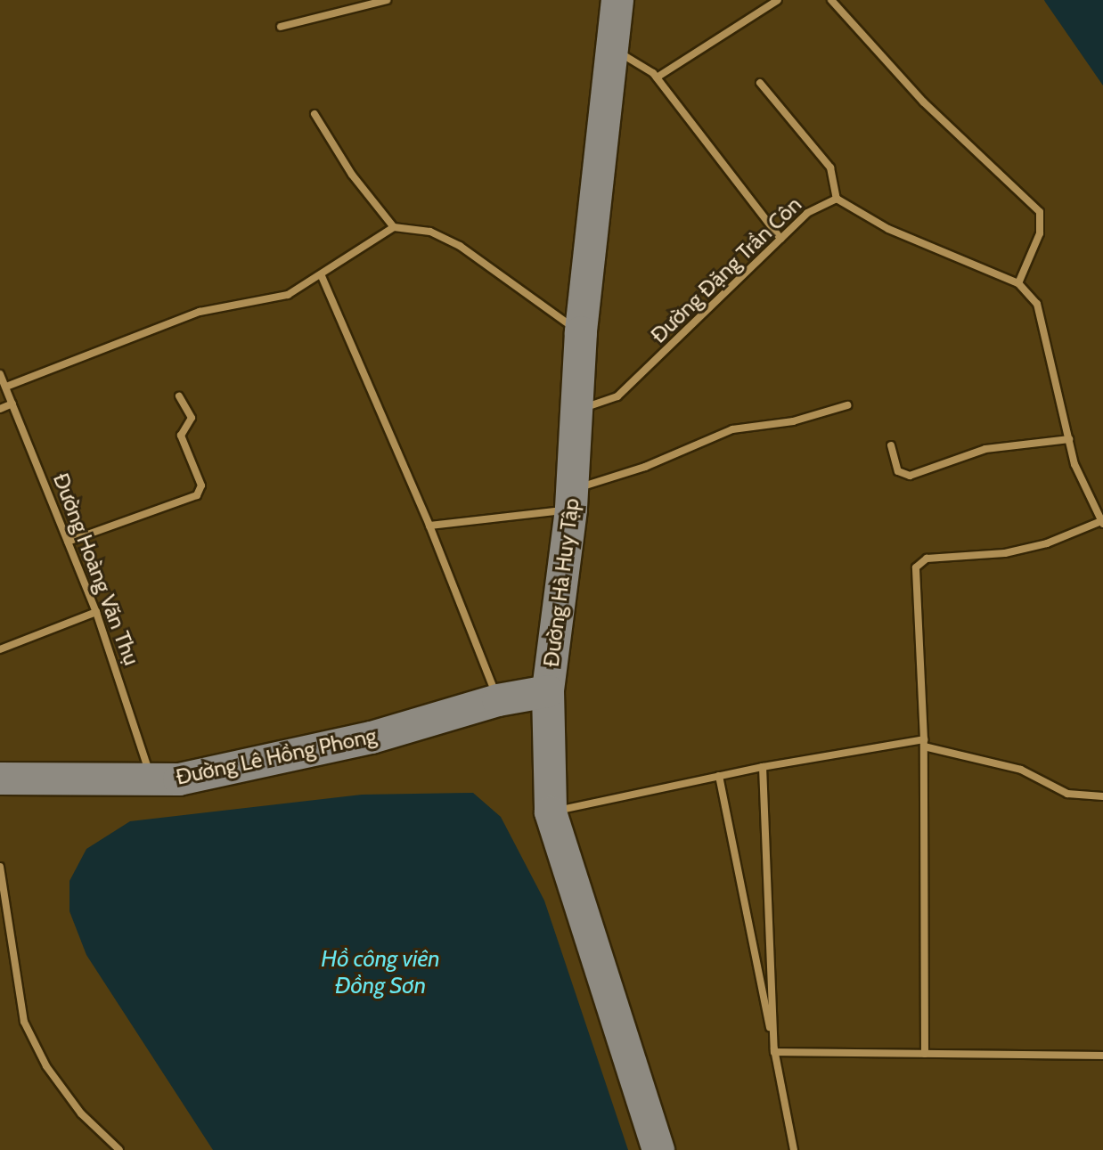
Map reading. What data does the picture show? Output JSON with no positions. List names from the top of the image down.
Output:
{
  "streets": {
    "main road": ["Đường Hà Huy Tập", "Đường Lê Hồng Phong"],
    "street": ["Đường Đặng Trần Côn", "Đường Hoàng Văn Thụ"]
  },
  "crossings": [
    ["Đường Đặng Trần Côn", "Đường Hà Huy Tập"],
    ["Đường Hoàng Văn Thụ", "Đường Lê Hồng Phong"],
    ["Đường Hà Huy Tập", "Đường Lê Hồng Phong"]
  ],
  "water": ["Hồ công viên Đồng Sơn"]
}
